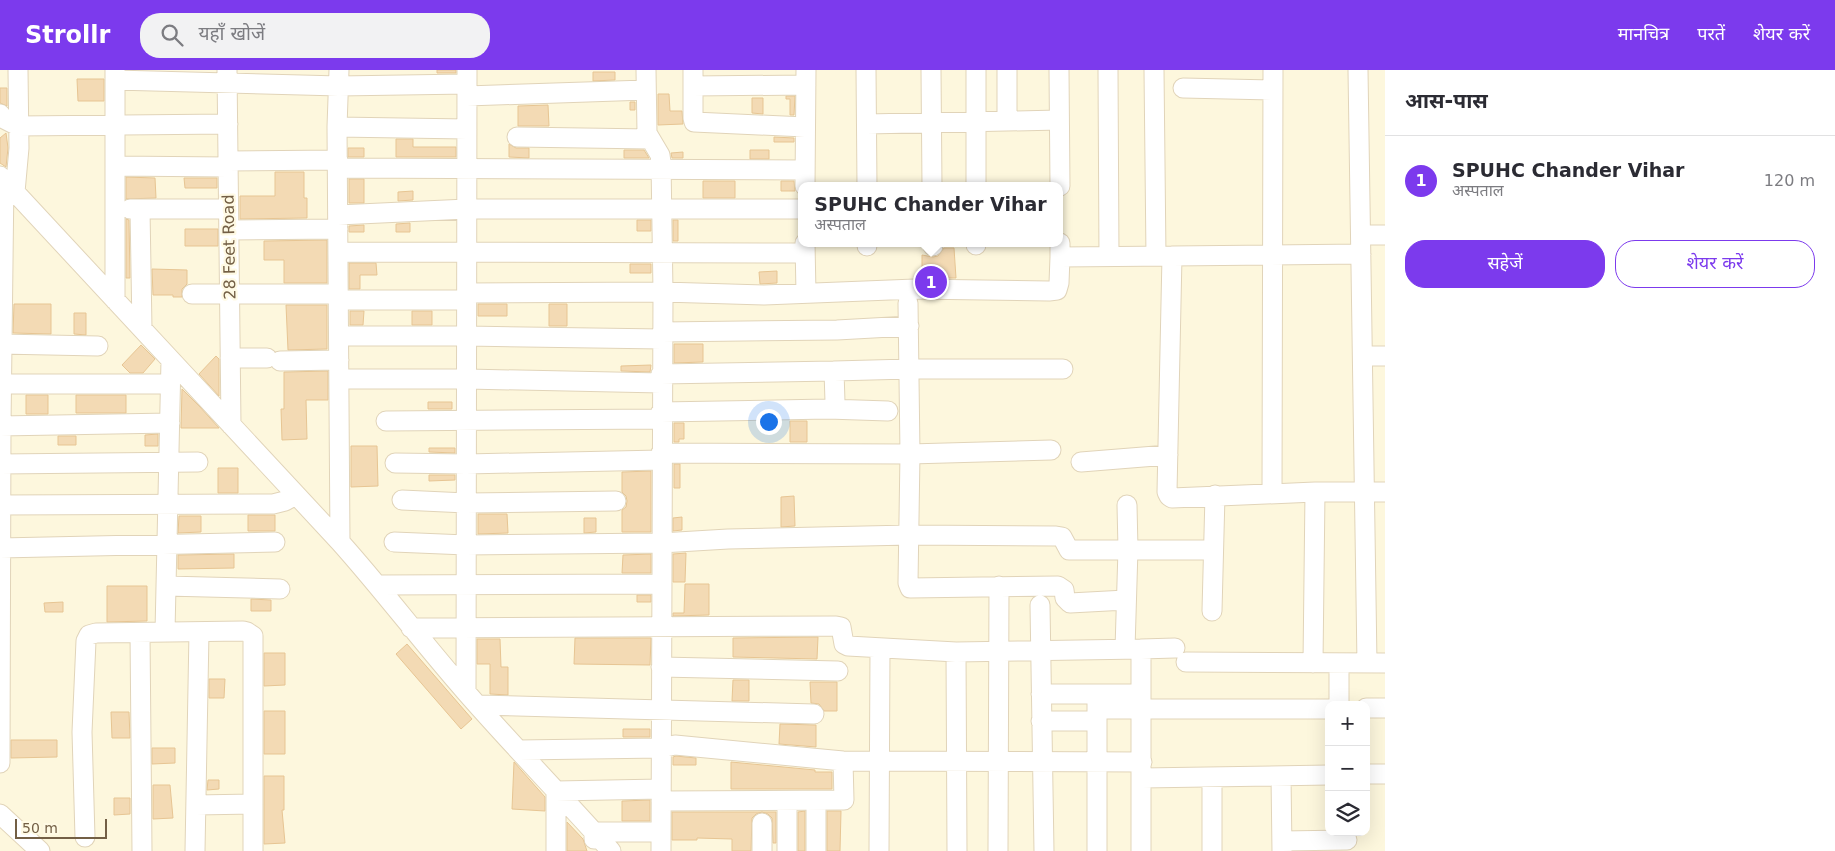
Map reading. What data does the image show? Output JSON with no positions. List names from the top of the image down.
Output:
{
  "streets": {
    "street": ["28 Feet Road"]
  },
  "scale_bar": "50 m",
  "page": {
    "header": "Strollr",
    "search": "यहाँ खोजें",
    "nav": ["मानचित्र", "परतें", "शेयर करें"],
    "heading": "आस-पास",
    "list": [
      {
        "mark": "1",
        "name": "SPUHC Chander Vihar",
        "note": "अस्पताल",
        "value": "120 m"
      }
    ],
    "popup": ["SPUHC Chander Vihar", "अस्पताल"],
    "buttons": ["सहेजें", "शेयर करें"],
    "pins": "1",
    "map_buttons": ["+", "−"],
    "scale": "50 m"
  }
}
